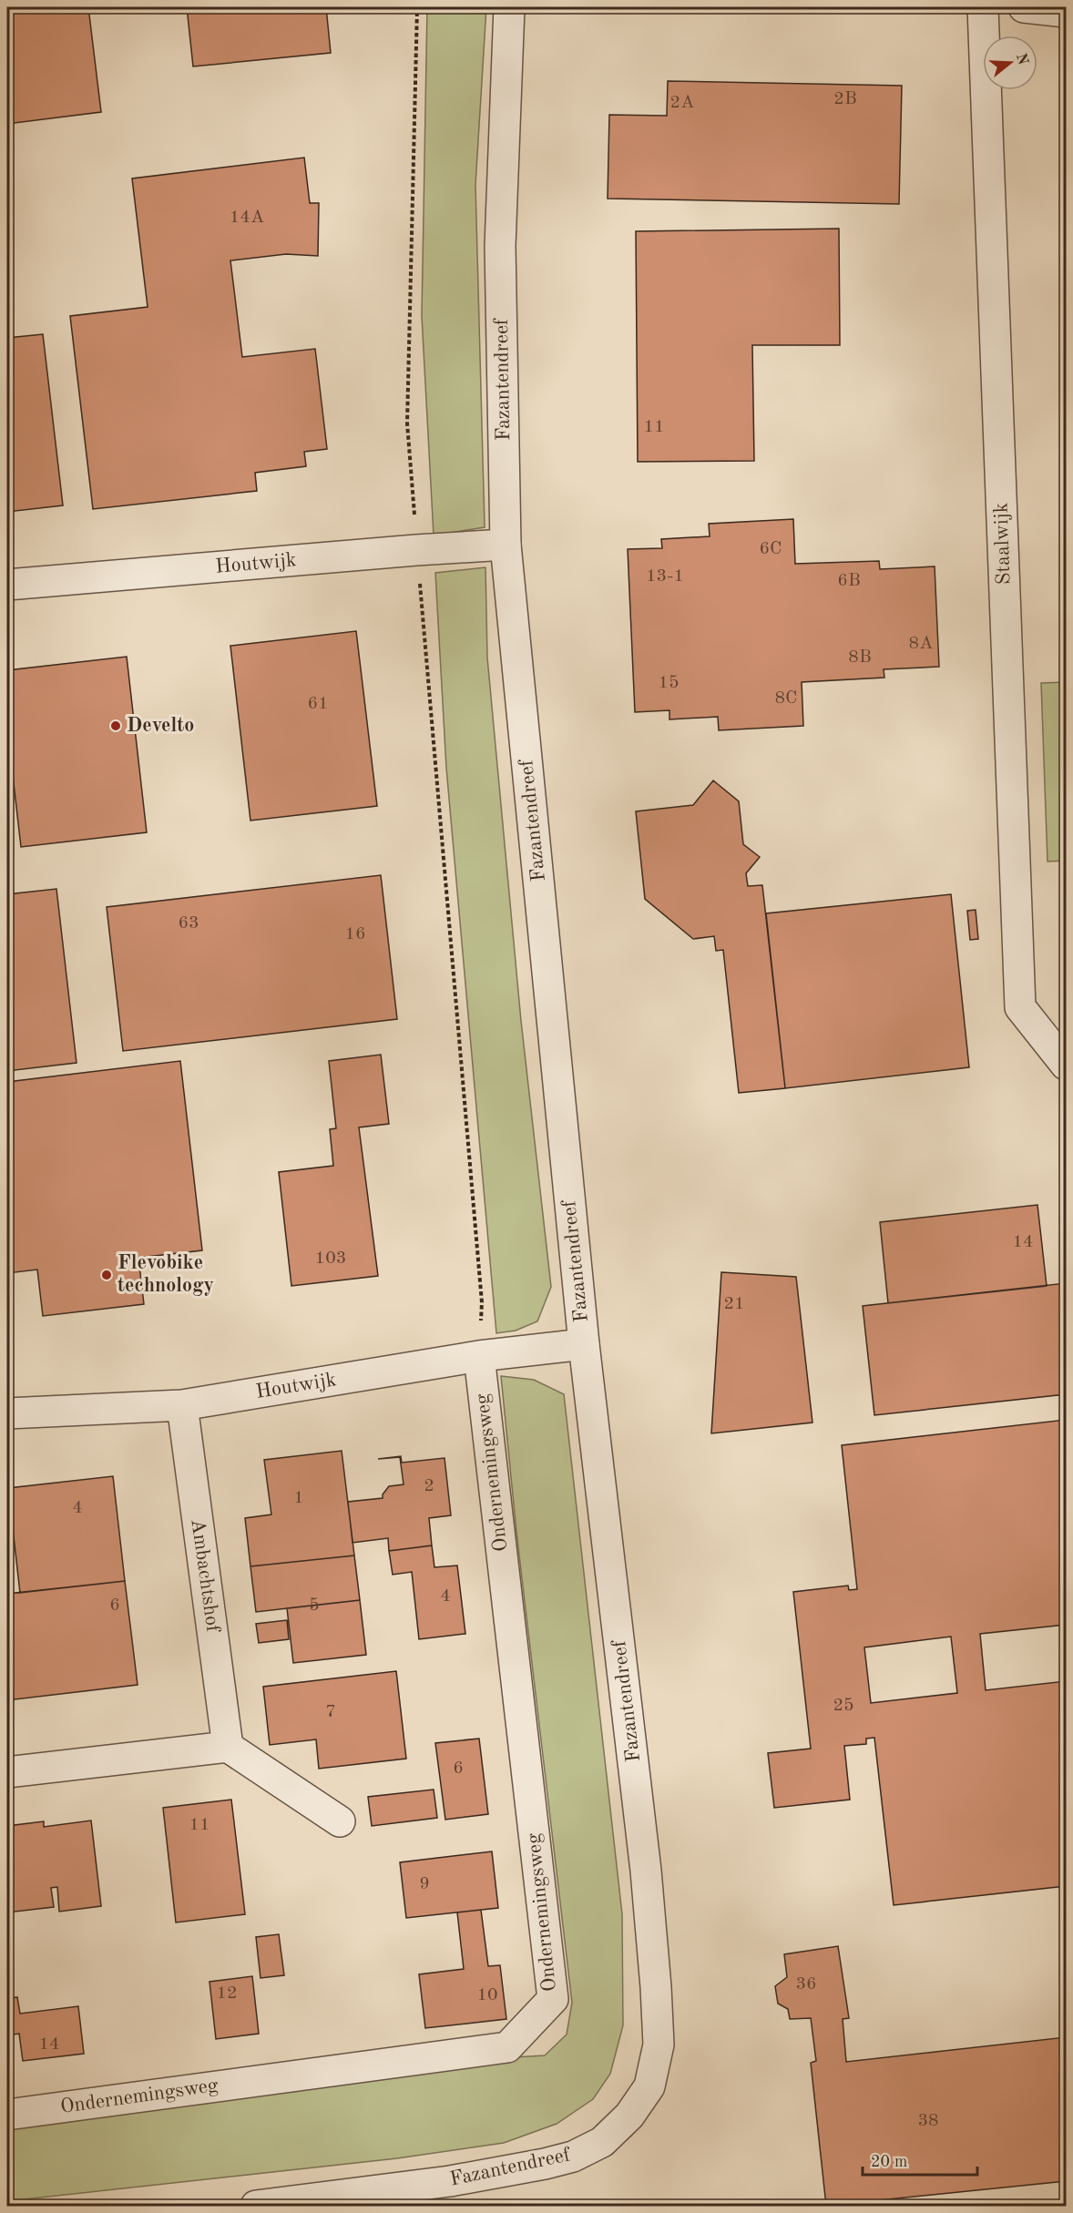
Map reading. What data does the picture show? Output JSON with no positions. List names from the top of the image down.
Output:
{
  "streets": {
    "street": [
      "Fazantendreef",
      "Staalwijk",
      "Houtwijk",
      "Ondernemingsweg",
      "Ambachtshof"
    ]
  },
  "crossings": [
    ["Fazantendreef", "Houtwijk"],
    ["Houtwijk", "Ondernemingsweg"],
    ["Houtwijk", "Ambachtshof"]
  ],
  "places": ["Develto", "Flevobike technology"],
  "house_numbers": [
    "2B",
    "2A",
    "14A",
    "11",
    "6C",
    "13-1",
    "6B",
    "8A",
    "8B",
    "15",
    "8C",
    "61",
    "63",
    "16",
    "14",
    "103",
    "21",
    "2",
    "1",
    "4",
    "4",
    "6",
    "5",
    "25",
    "7",
    "6",
    "11",
    "9",
    "36",
    "12",
    "10",
    "14",
    "38"
  ],
  "scale_bar": "20 m",
  "north": "right"
}
